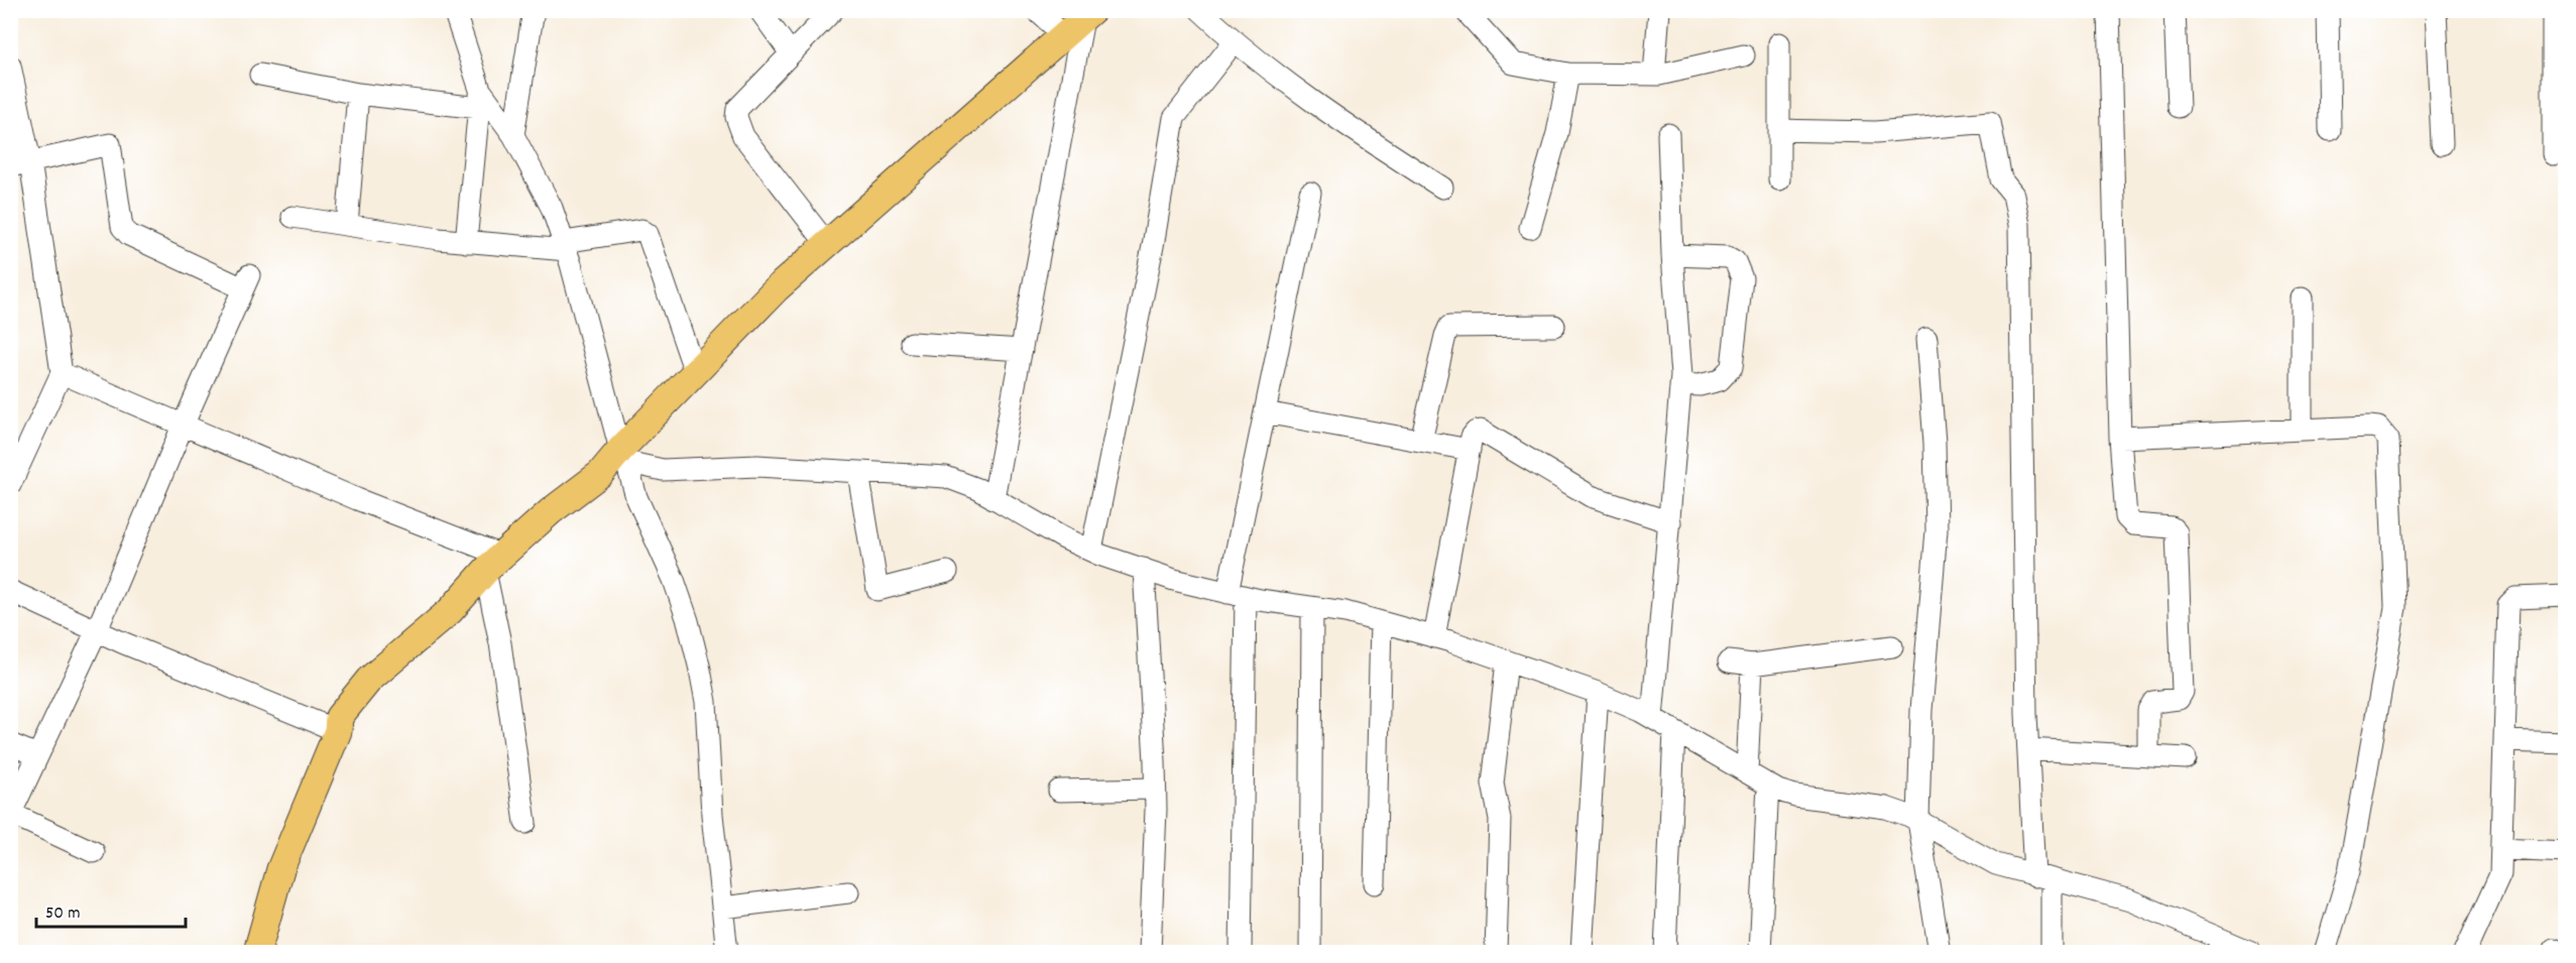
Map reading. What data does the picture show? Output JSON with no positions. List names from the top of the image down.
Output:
{
  "scale_bar": "50 m"
}
